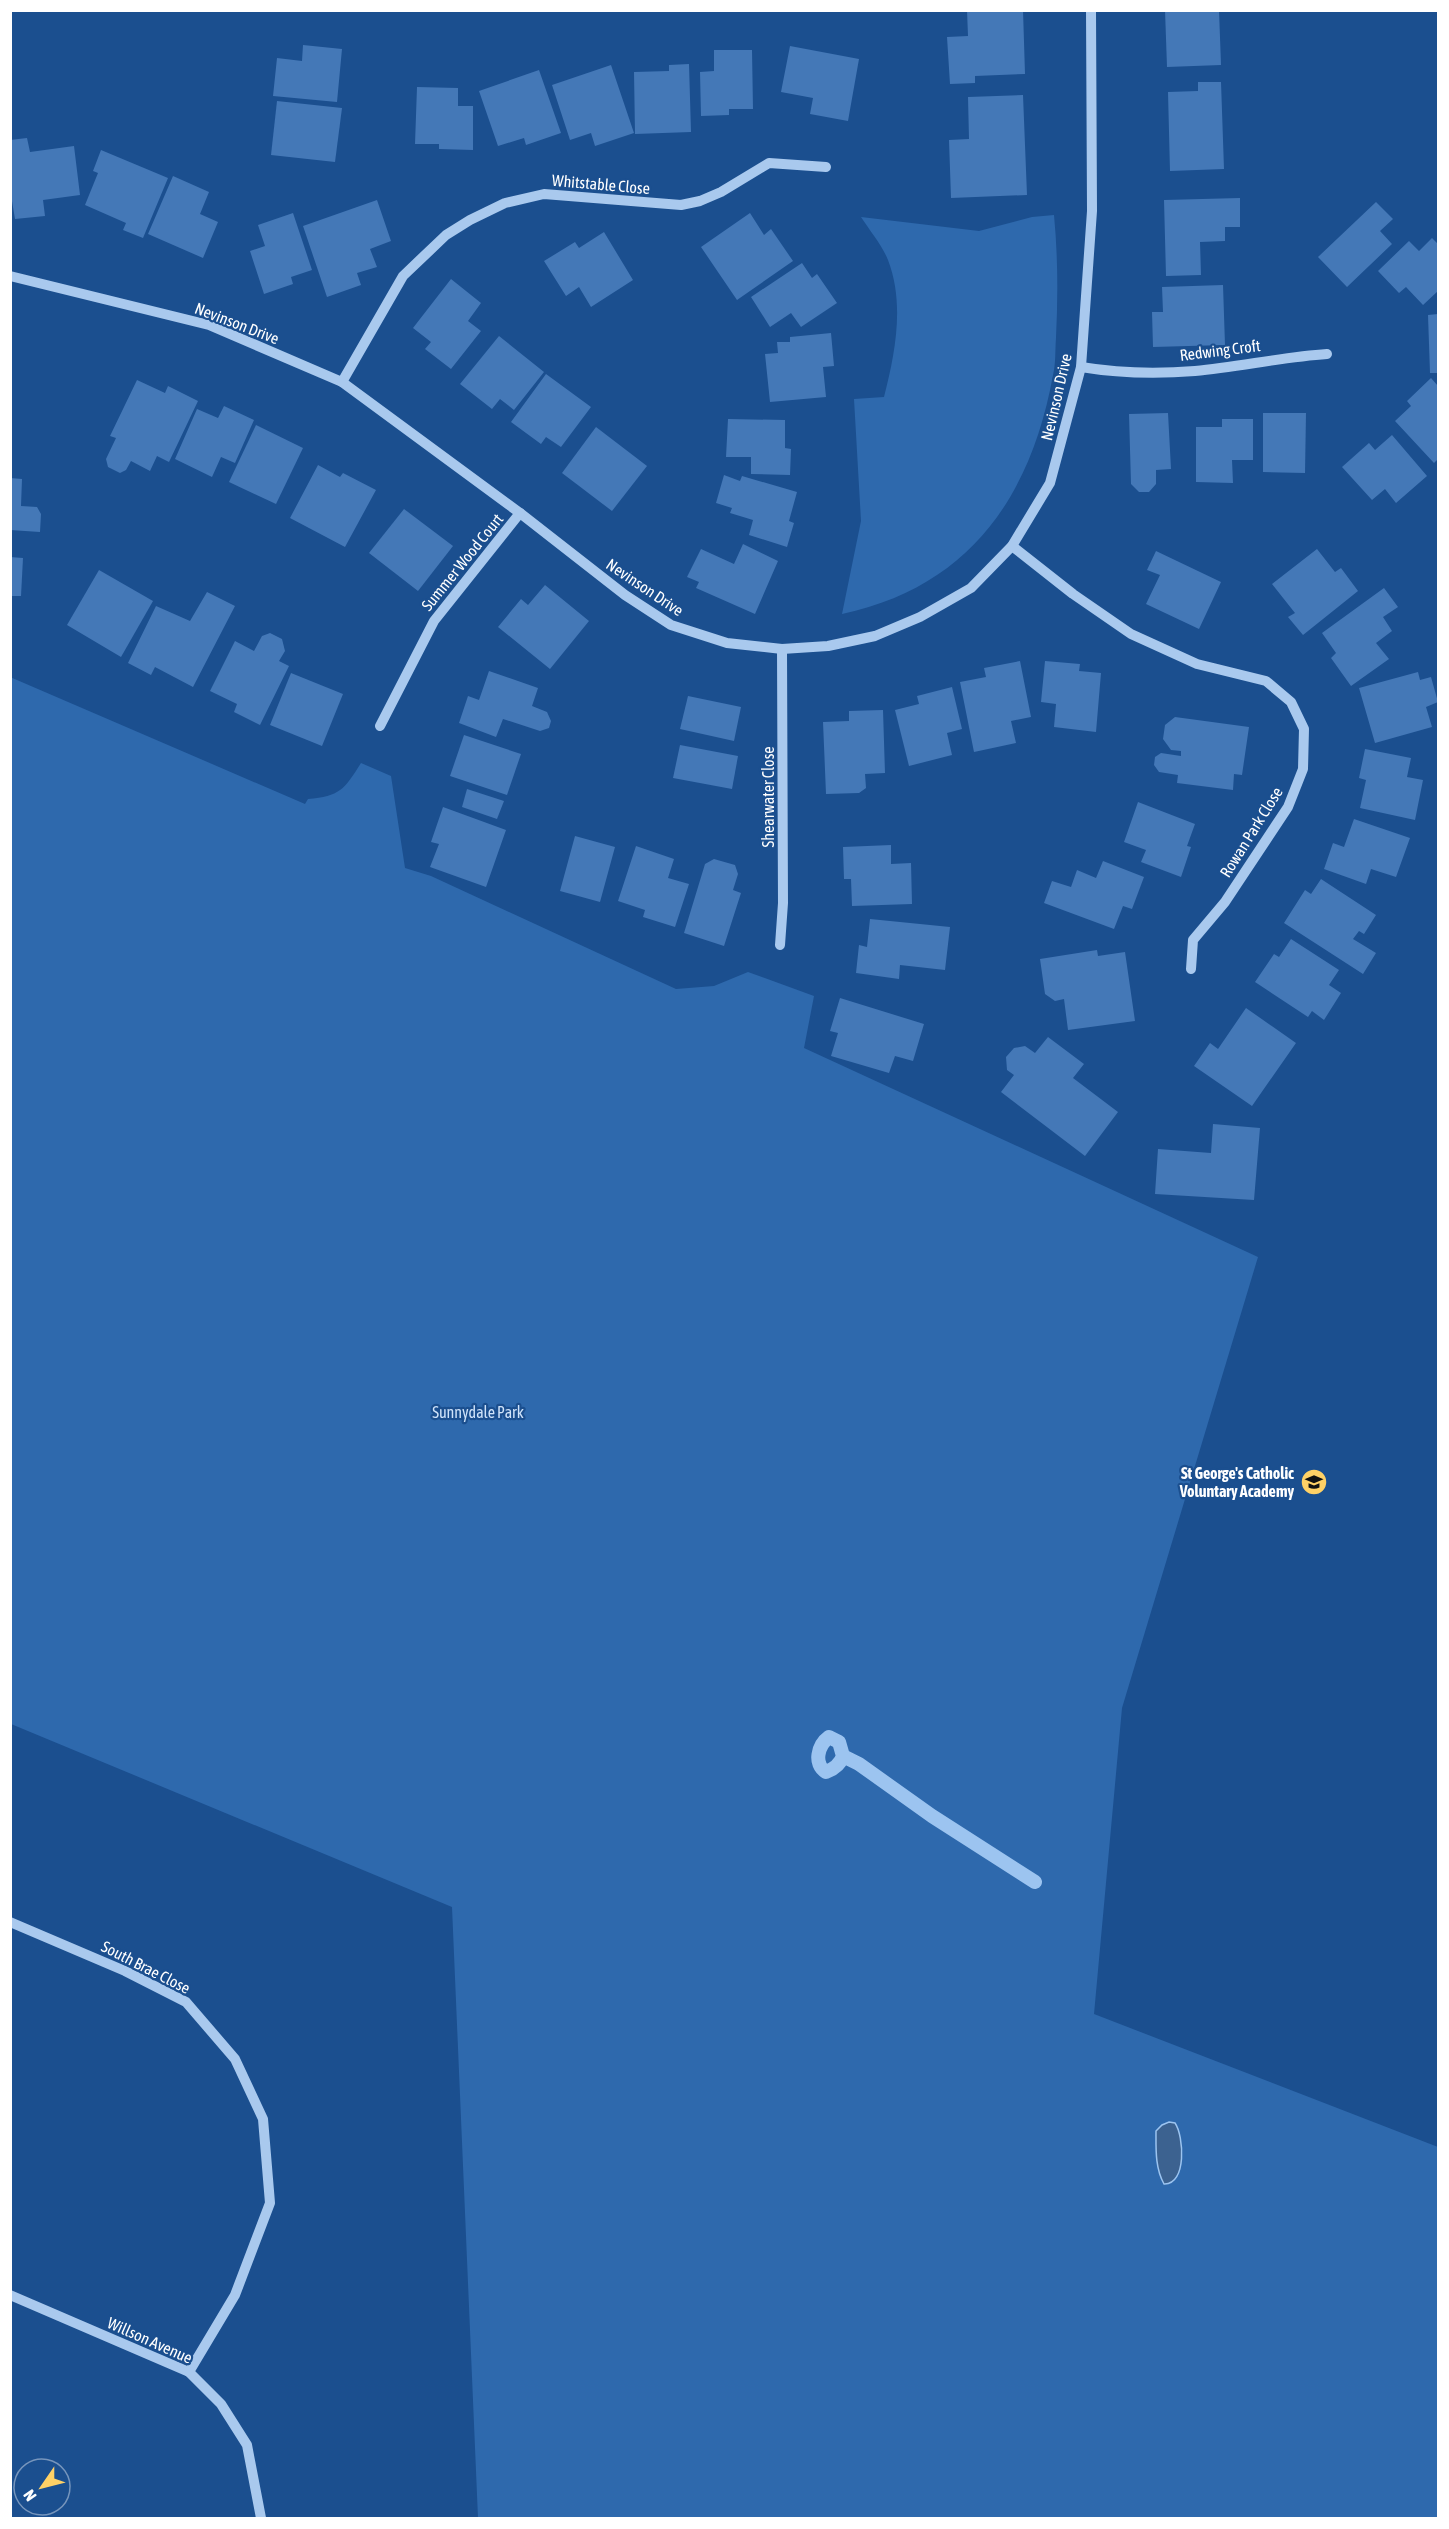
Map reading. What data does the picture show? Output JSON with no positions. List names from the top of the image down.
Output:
{
  "streets": {
    "street": [
      "Whitstable Close",
      "Nevinson Drive",
      "Redwing Croft",
      "Summer Wood Court",
      "Shearwater Close",
      "Rowan Park Close",
      "South Brae Close",
      "Willson Avenue"
    ]
  },
  "crossings": [
    ["Whitstable Close", "Nevinson Drive"],
    ["Nevinson Drive", "Redwing Croft"],
    ["Nevinson Drive", "Summer Wood Court"],
    ["Nevinson Drive", "Shearwater Close"],
    ["Nevinson Drive", "Rowan Park Close"],
    ["South Brae Close", "Willson Avenue"]
  ],
  "parks": ["Sunnydale Park"],
  "places": {
    "school or university": ["St George's Catholic Voluntary Academy"]
  },
  "north": "bottom left"
}
